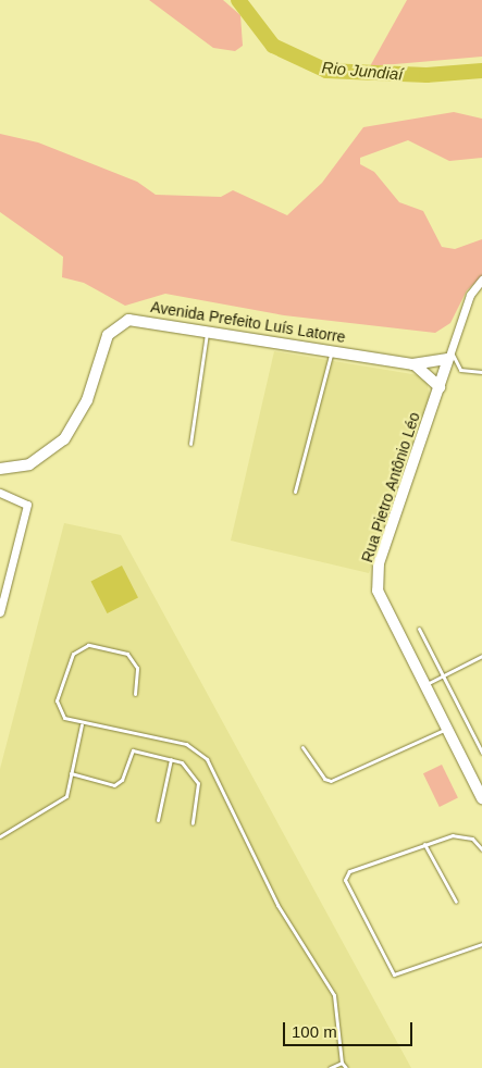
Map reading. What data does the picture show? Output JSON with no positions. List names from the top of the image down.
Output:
{
  "streets": {
    "main road": ["Avenida Prefeito Luís Latorre", "Rua Pietro Antônio Léo"]
  },
  "crossings": [
    ["Avenida Prefeito Luís Latorre", "Rua Pietro Antônio Léo"]
  ],
  "water": ["Rio Jundiaí"],
  "scale_bar": "100 m"
}
